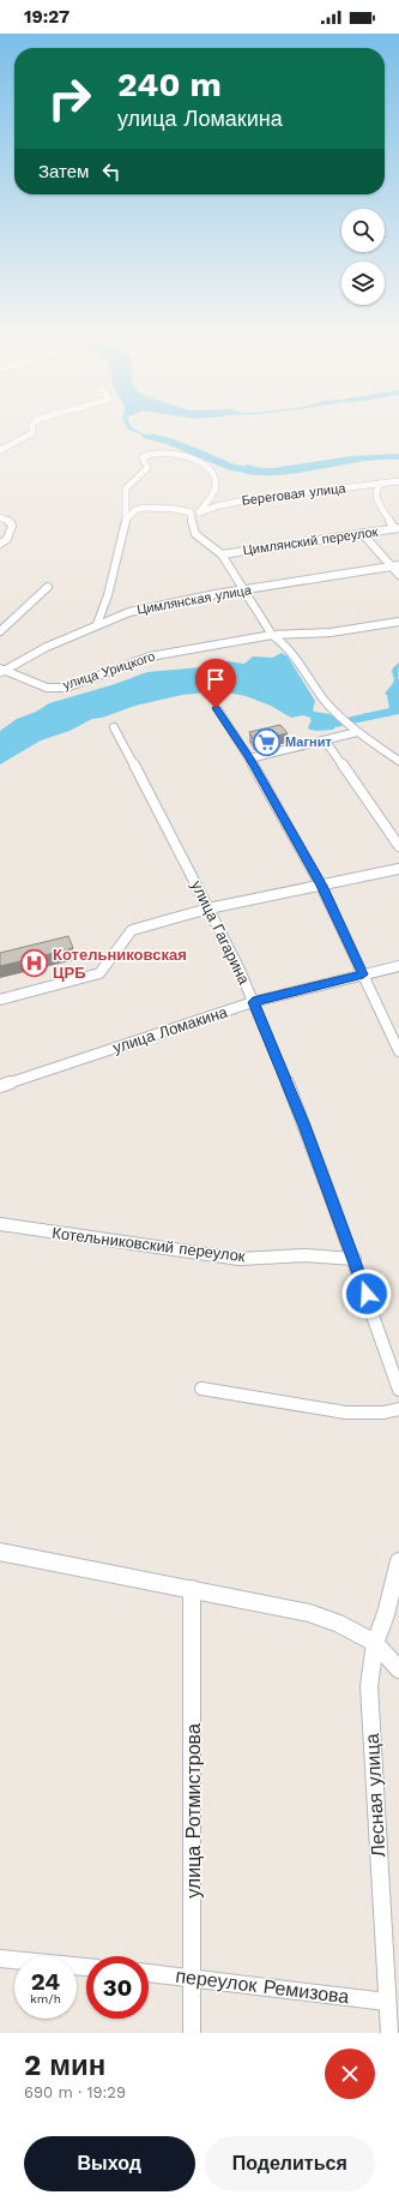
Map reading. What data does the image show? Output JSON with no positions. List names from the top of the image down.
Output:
{
  "streets": {
    "street": [
      "Береговая улица",
      "Цимлянский переулок",
      "Цимлянская улица",
      "улица Урицкого",
      "улица Гагарина",
      "улица Ломакина",
      "Котельниковский переулок",
      "Лесная улица",
      "улица Ротмистрова",
      "переулок Ремизова"
    ]
  },
  "crossings": [
    ["Цимлянская улица", "улица Урицкого"],
    ["улица Гагарина", "улица Ломакина"],
    ["улица Гагарина", "Котельниковский переулок"],
    ["Лесная улица", "переулок Ремизова"],
    ["улица Ротмистрова", "переулок Ремизова"]
  ],
  "places": {
    "supermarket": ["Магнит"],
    "hospital": ["Котельниковская ЦРБ"]
  },
  "page": {
    "status": "19:27",
    "turn": ["240 m", "улица Ломакина"],
    "then": "Затем",
    "speed": "24 km/h",
    "limit": "30",
    "heading": ["2 мин", "690 m · 19:29"],
    "buttons": ["Выход", "Поделиться"]
  }
}
